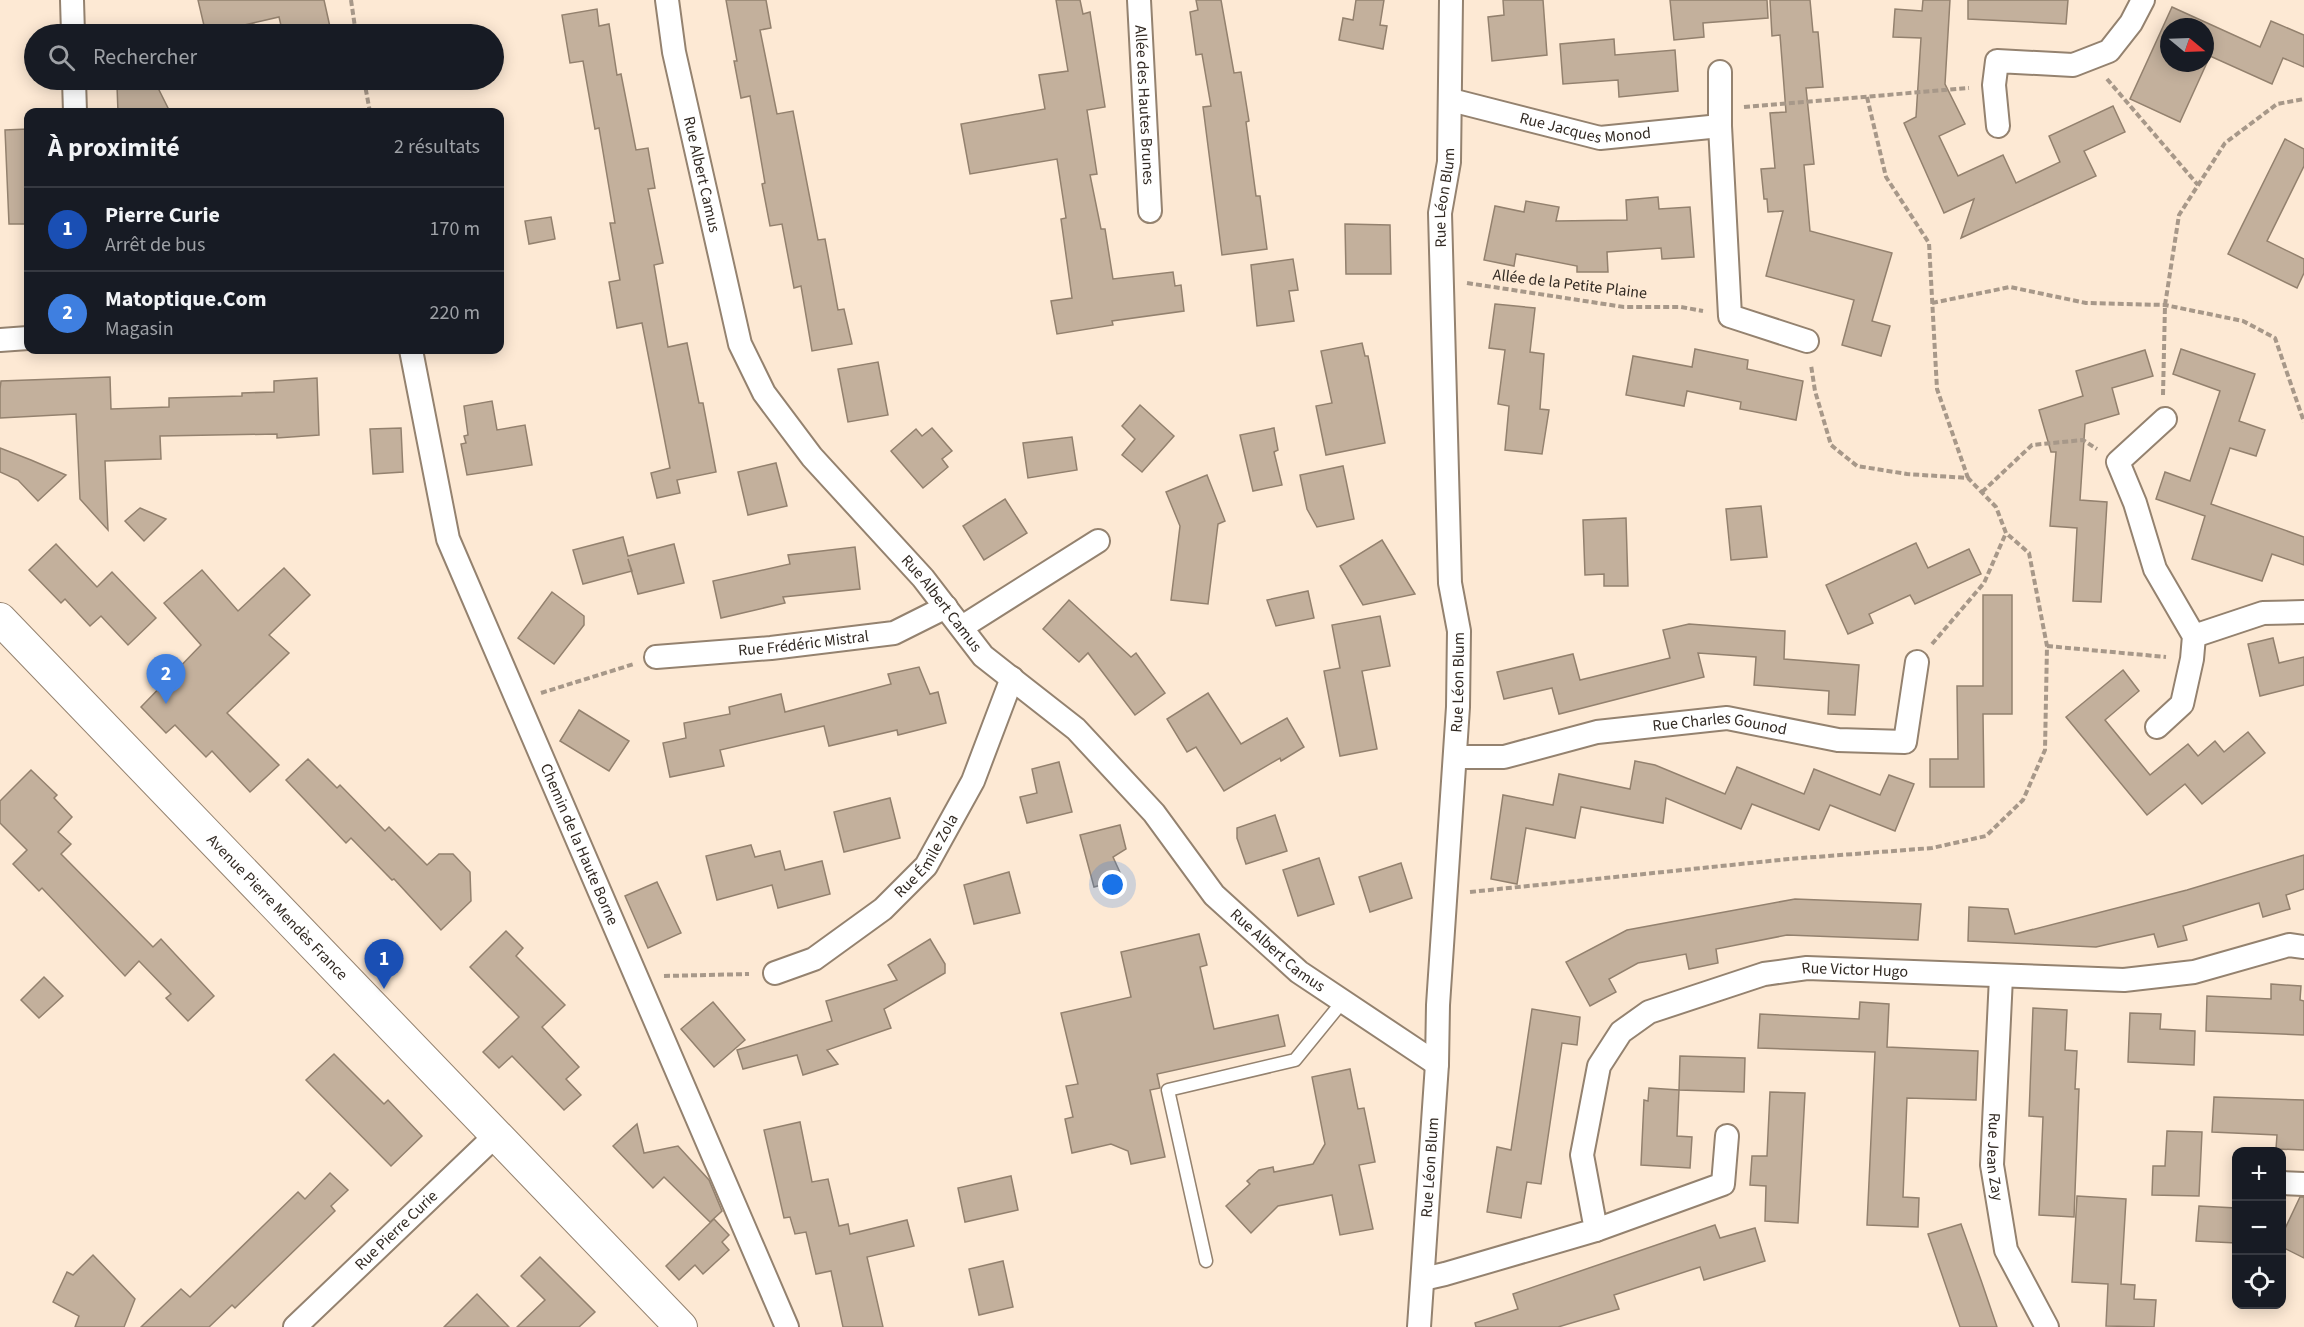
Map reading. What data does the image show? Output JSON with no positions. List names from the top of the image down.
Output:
{
  "streets": {
    "main road": ["Avenue Pierre Mendès France"],
    "street": [
      "Allée des Hautes Brunes",
      "Rue Jacques Monod",
      "Rue Albert Camus",
      "Rue Léon Blum",
      "Rue Frédéric Mistral",
      "Rue Charles Gounod",
      "Chemin de la Haute Borne",
      "Rue Émile Zola",
      "Rue Victor Hugo",
      "Rue Jean Zay",
      "Rue Pierre Curie"
    ],
    "path": ["Allée de la Petite Plaine"]
  },
  "crossings": [
    ["Rue Jacques Monod", "Rue Léon Blum"],
    ["Rue Albert Camus", "Rue Léon Blum"],
    ["Rue Albert Camus", "Rue Frédéric Mistral"],
    ["Rue Albert Camus", "Rue Émile Zola"],
    ["Rue Léon Blum", "Allée de la Petite Plaine"],
    ["Rue Léon Blum", "Rue Charles Gounod"],
    ["Avenue Pierre Mendès France", "Rue Pierre Curie"],
    ["Rue Victor Hugo", "Rue Jean Zay"]
  ],
  "north": "right",
  "page": {
    "search": "Rechercher",
    "heading": ["À proximité", "2 résultats"],
    "list": [
      {
        "mark": "1",
        "name": "Pierre Curie",
        "note": "Arrêt de bus",
        "value": "170 m"
      },
      {
        "mark": "2",
        "name": "Matoptique.Com",
        "note": "Magasin",
        "value": "220 m"
      }
    ],
    "pins": ["2", "1"],
    "map_buttons": ["+", "−"]
  }
}
